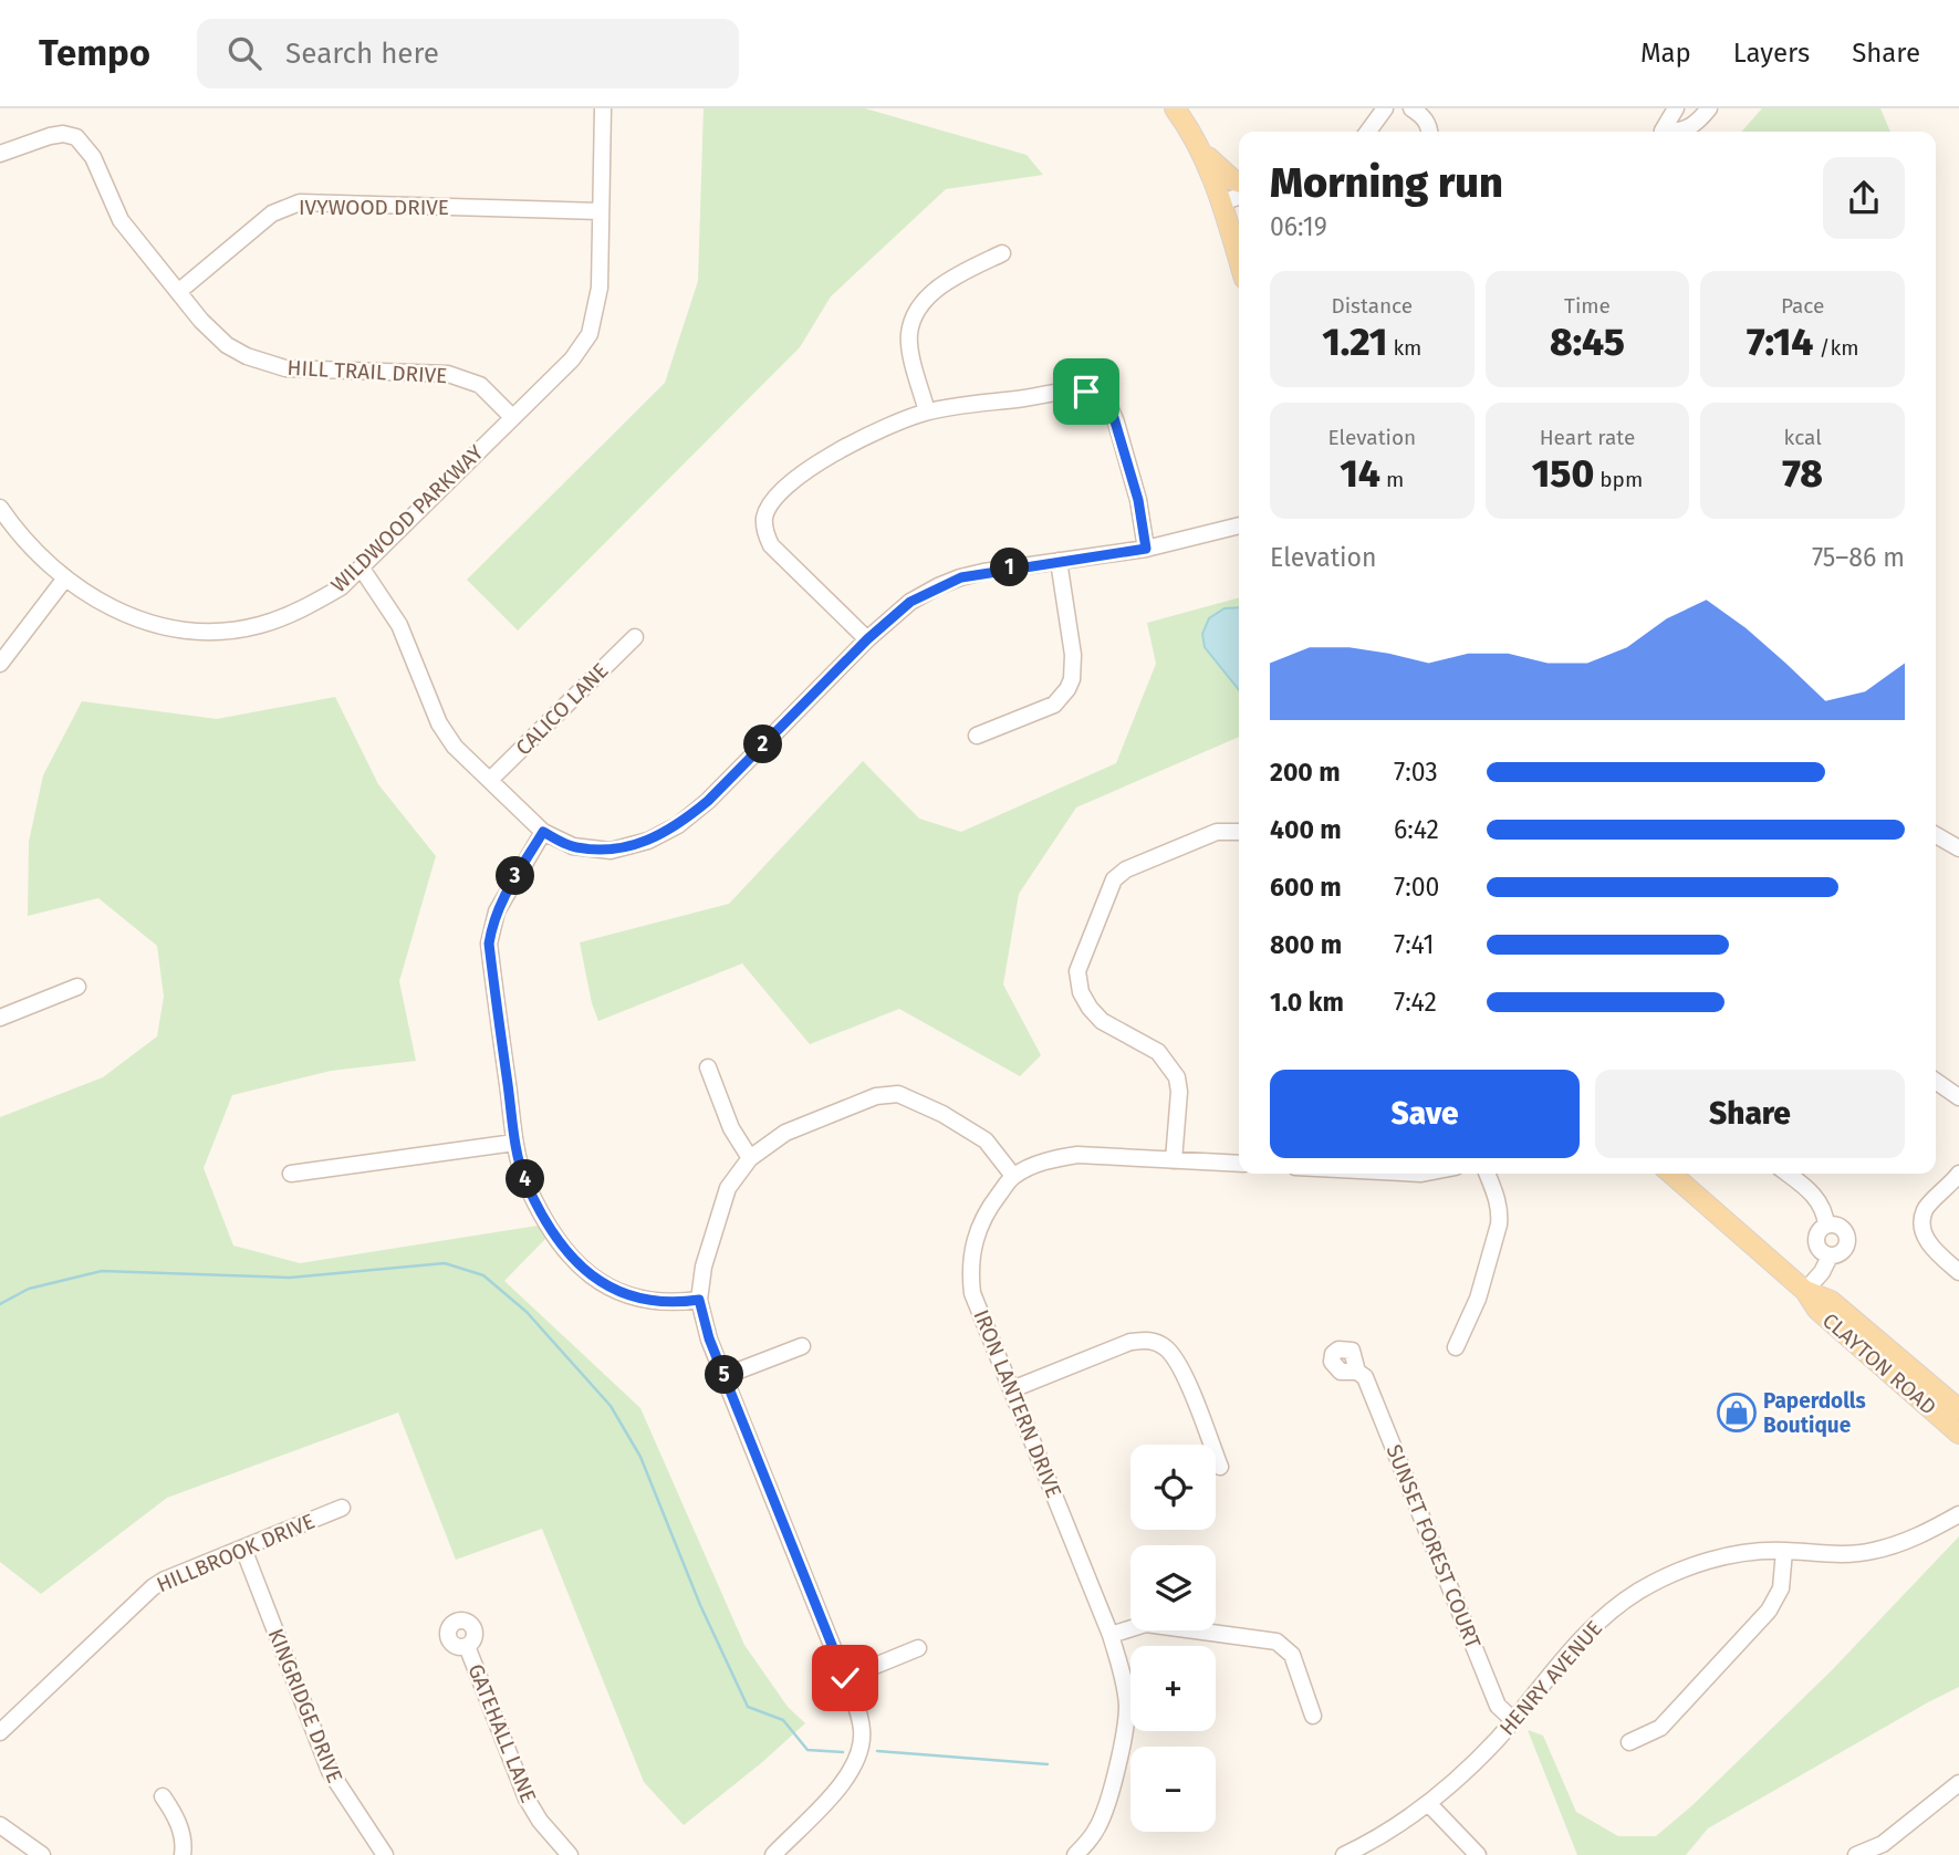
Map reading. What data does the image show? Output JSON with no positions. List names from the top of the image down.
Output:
{
  "streets": {
    "main road": ["CLAYTON ROAD"],
    "street": [
      "IVYWOOD DRIVE",
      "HILL TRAIL DRIVE",
      "WILDWOOD PARKWAY",
      "CALICO LANE",
      "IRON LANTERN DRIVE",
      "SUNSET FOREST COURT",
      "HILLBROOK DRIVE",
      "HENRY AVENUE",
      "KINGRIDGE DRIVE",
      "GATEHALL LANE"
    ]
  },
  "crossings": [
    ["IVYWOOD DRIVE", "HILL TRAIL DRIVE"],
    ["IVYWOOD DRIVE", "WILDWOOD PARKWAY"],
    ["HILL TRAIL DRIVE", "WILDWOOD PARKWAY"],
    ["SUNSET FOREST COURT", "HENRY AVENUE"],
    ["HILLBROOK DRIVE", "KINGRIDGE DRIVE"]
  ],
  "places": {
    "shop": ["Paperdolls Boutique"]
  },
  "page": {
    "header": "Tempo",
    "search": "Search here",
    "nav": ["Map", "Layers", "Share"],
    "heading": ["Morning run", "06:19"],
    "stats": [
      ["Distance", "1.21 km"],
      ["Time", "8:45"],
      ["Pace", "7:14 /km"],
      ["Elevation", "14 m"],
      ["Heart rate", "150 bpm"],
      ["kcal", "78"]
    ],
    "chart": ["Elevation", "75–86 m"],
    "pins": [
      "1",
      "2",
      "3",
      "4",
      "5"
    ],
    "list": [
      {
        "name": "200 m",
        "note": "7:03"
      },
      {
        "name": "400 m",
        "note": "6:42"
      },
      {
        "name": "600 m",
        "note": "7:00"
      },
      {
        "name": "800 m",
        "note": "7:41"
      },
      {
        "name": "1.0 km",
        "note": "7:42"
      }
    ],
    "buttons": ["Save", "Share"],
    "map_buttons": ["+", "−"]
  }
}
